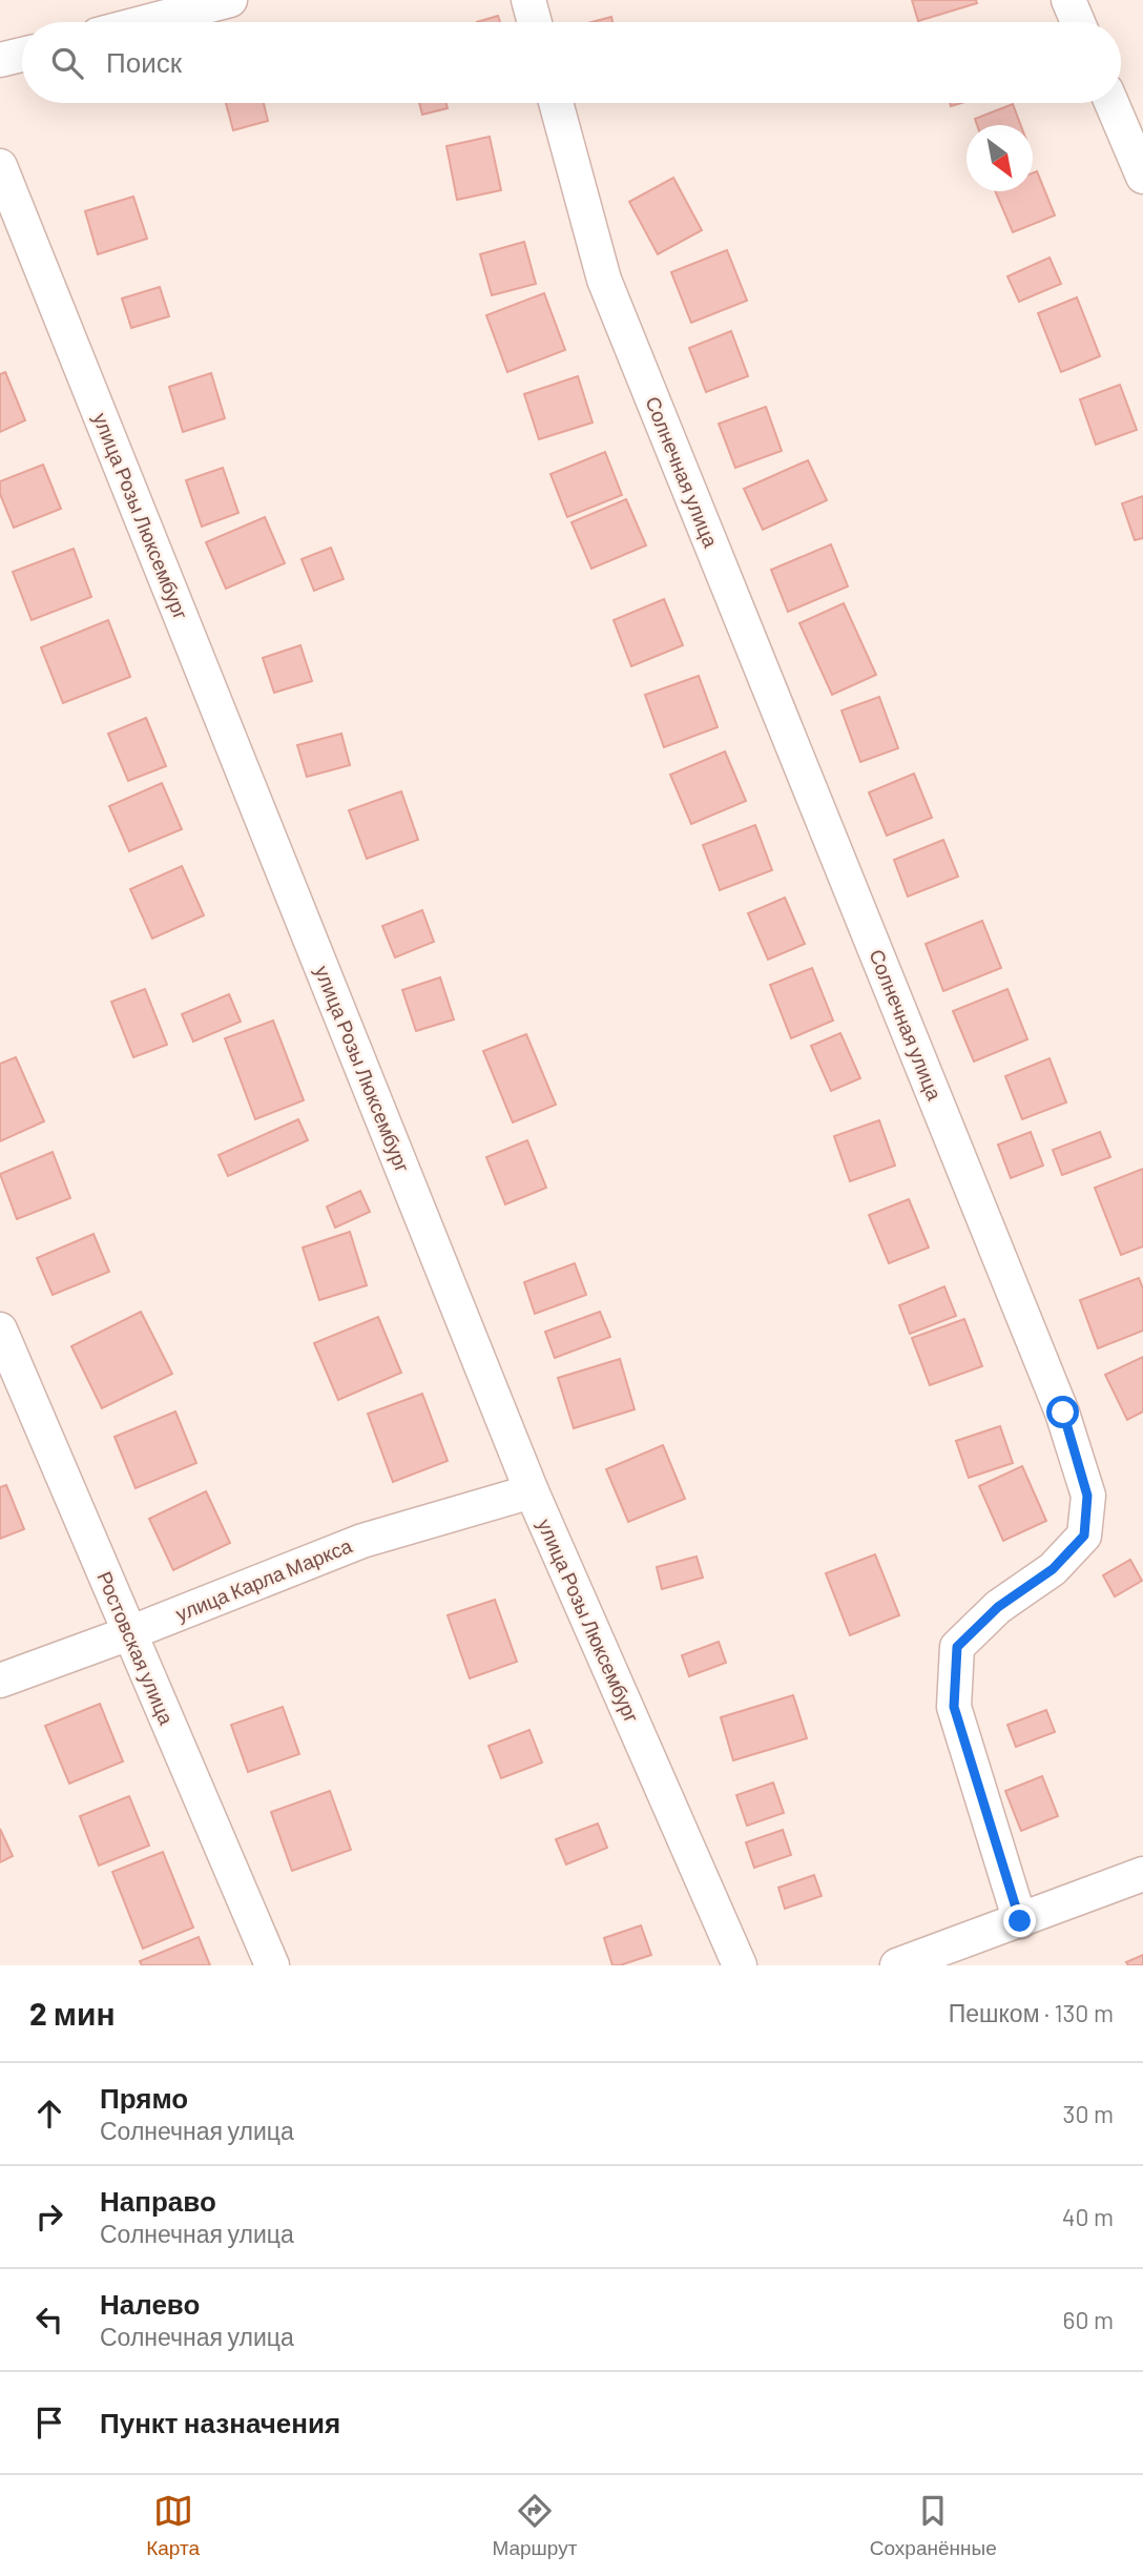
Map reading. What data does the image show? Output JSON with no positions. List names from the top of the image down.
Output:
{
  "streets": {
    "street": [
      "Солнечная улица",
      "улица Розы Люксембург",
      "улица Карла Маркса",
      "Ростовская улица"
    ]
  },
  "crossings": [
    ["улица Розы Люксембург", "улица Карла Маркса"],
    ["улица Карла Маркса", "Ростовская улица"]
  ],
  "north": "bottom right",
  "page": {
    "search": "Поиск",
    "heading": ["2 мин", "Пешком · 130 m"],
    "list": [
      ["Прямо", "Солнечная улица", "30 m"],
      ["Направо", "Солнечная улица", "40 m"],
      ["Налево", "Солнечная улица", "60 m"],
      "Пункт назначения"
    ],
    "nav": ["Карта", "Маршрут", "Сохранённые"]
  }
}
